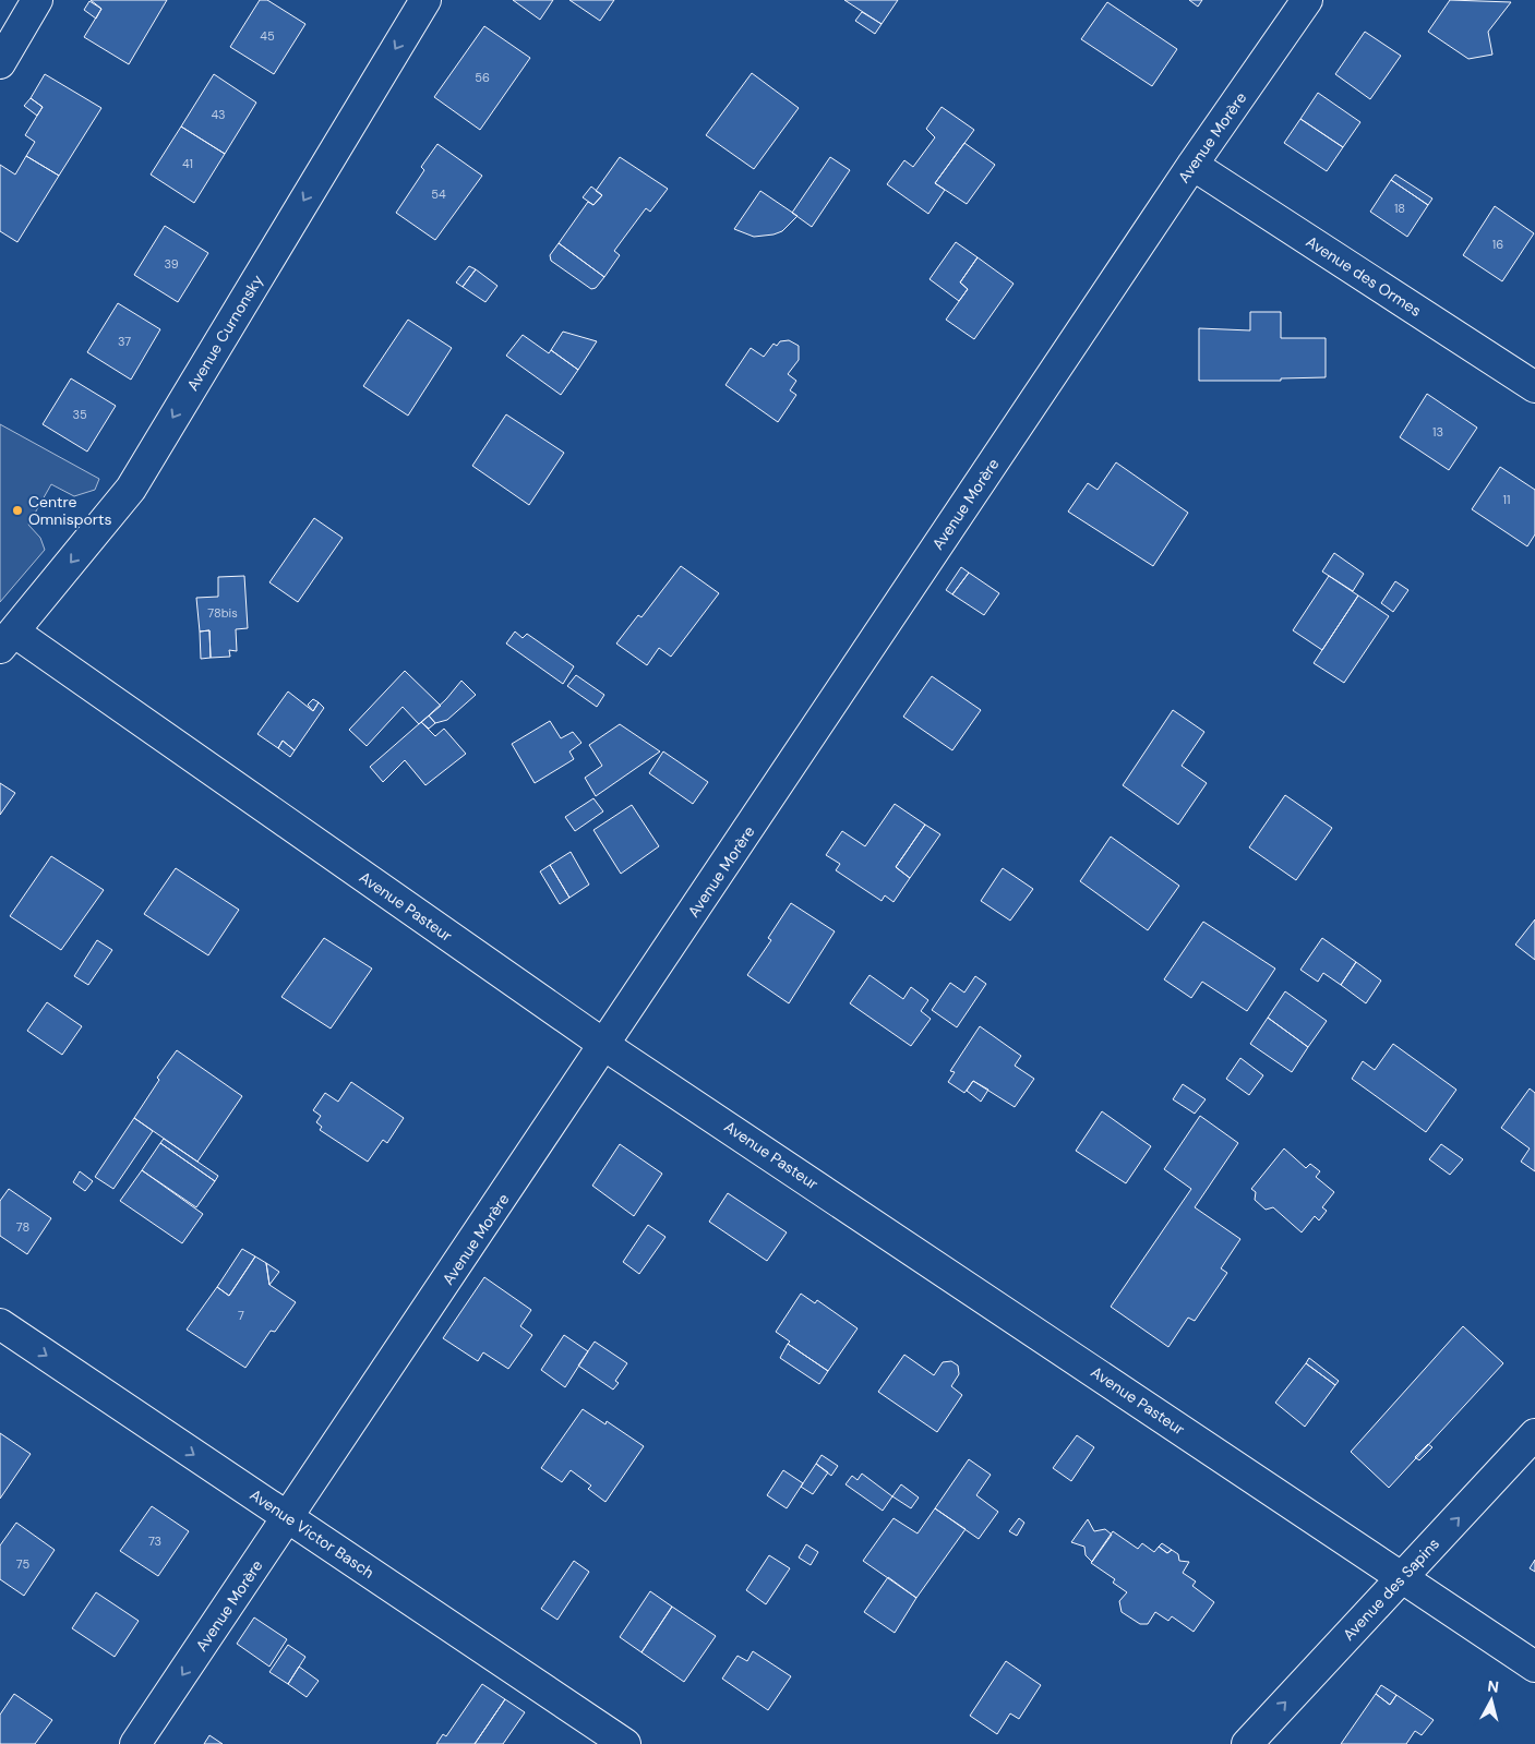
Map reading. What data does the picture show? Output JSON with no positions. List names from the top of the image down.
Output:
{
  "streets": {
    "street": [
      "Avenue Morère",
      "Avenue des Ormes",
      "Avenue Curnonsky",
      "Avenue Pasteur",
      "Avenue Victor Basch",
      "Avenue des Sapins"
    ]
  },
  "crossings": [
    ["Avenue Morère", "Avenue des Ormes"],
    ["Avenue Morère", "Avenue Pasteur"],
    ["Avenue Morère", "Avenue Victor Basch"],
    ["Avenue Curnonsky", "Avenue Pasteur"],
    ["Avenue Pasteur", "Avenue des Sapins"]
  ],
  "one_way": ["Avenue Curnonsky", "Avenue Victor Basch", "Avenue des Sapins"],
  "places": ["Centre Omnisports"],
  "house_numbers": [
    "45",
    "56",
    "43",
    "41",
    "54",
    "18",
    "16",
    "39",
    "37",
    "35",
    "13",
    "11",
    "78bis",
    "78",
    "7",
    "73",
    "75"
  ],
  "north": "top"
}
